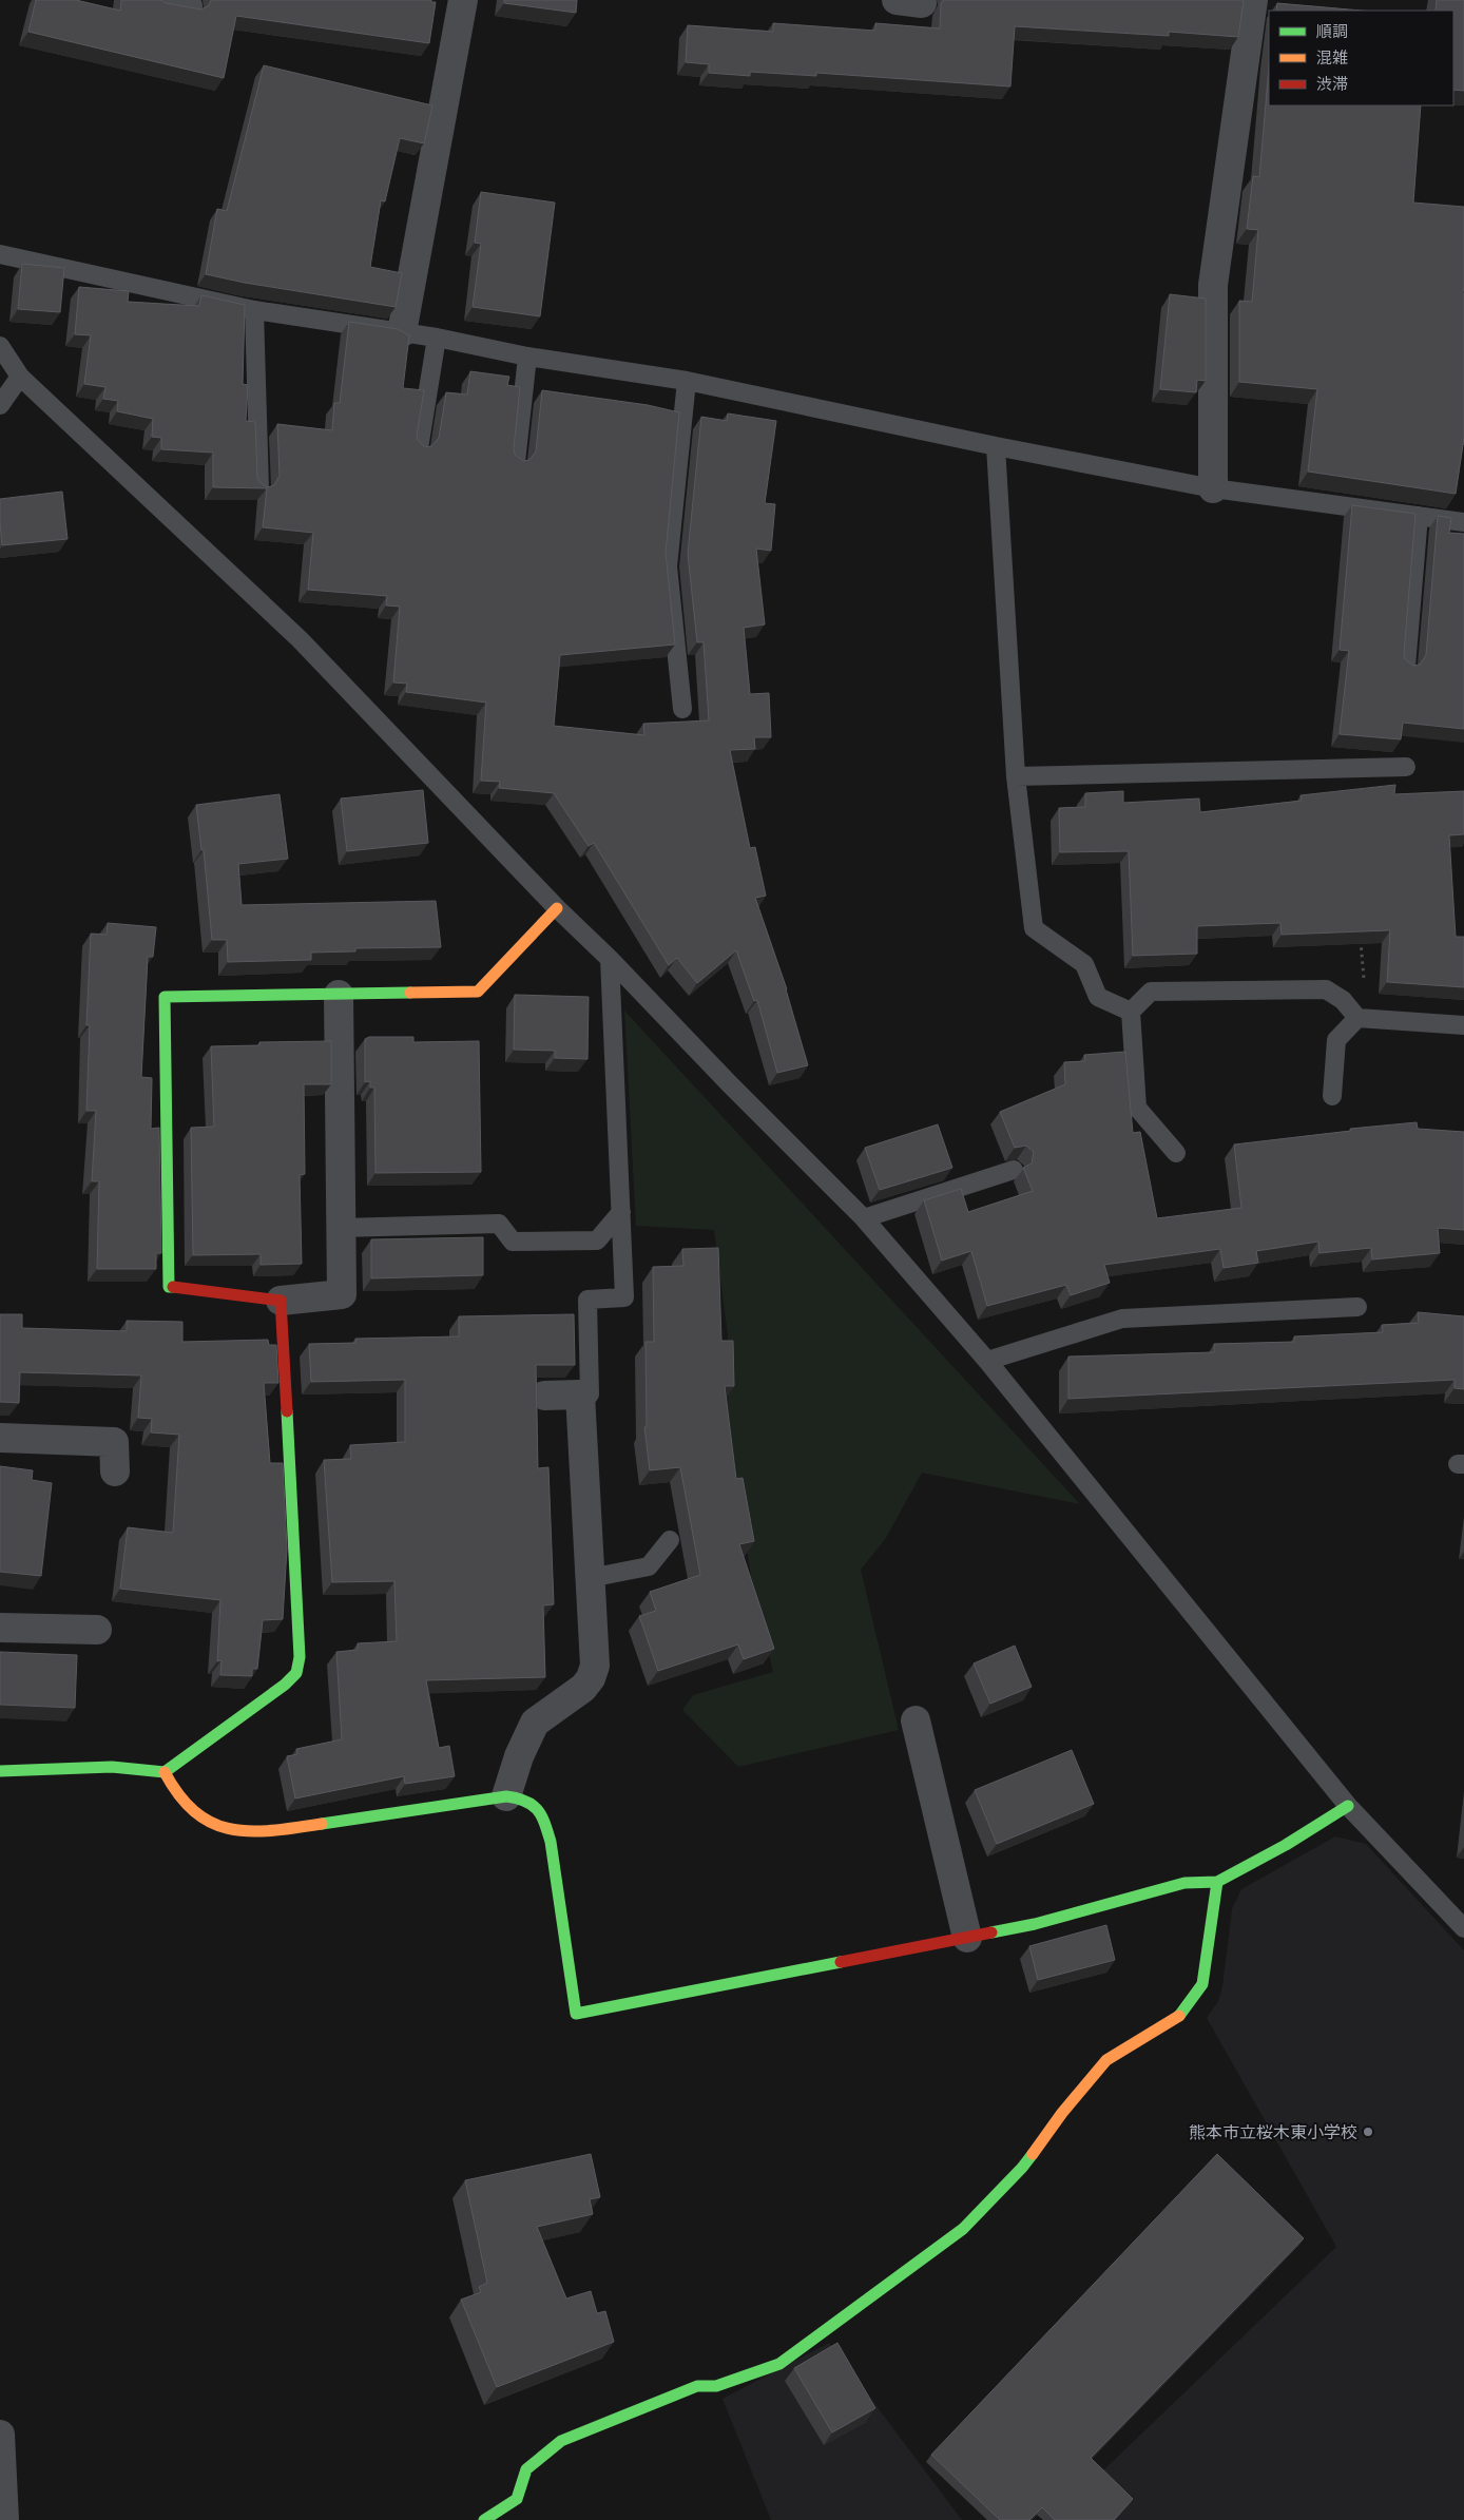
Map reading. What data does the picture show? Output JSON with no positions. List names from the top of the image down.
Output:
{
  "places": ["熊本市立桜木東小学校"],
  "legend": ["順調", "混雑", "渋滞"]
}
